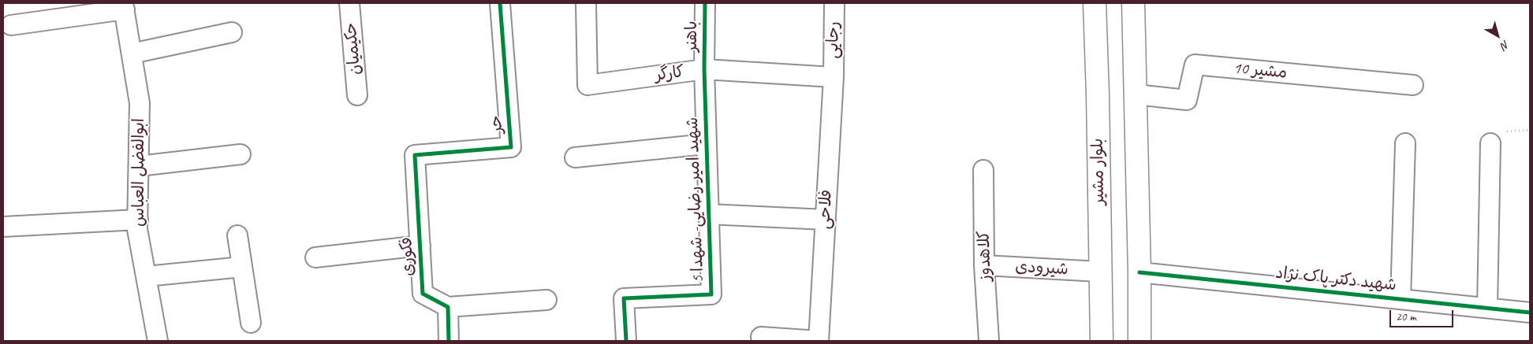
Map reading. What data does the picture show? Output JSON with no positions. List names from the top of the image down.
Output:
{
  "streets": {
    "main road": ["بلوار مشیر"],
    "street": [
      "باهنر",
      "رجایی",
      "حکیمیان",
      "مشیر 10",
      "کارگر",
      "حر",
      "ابوالفضل العباس",
      "شهید امیر رضایی- شهدا 5",
      "فلاحی",
      "کلاهدوز",
      "فکوری",
      "شیرودی",
      "شهید دکتر پاک نژاد"
    ]
  },
  "crossings": [
    ["باهنر", "کارگر"],
    ["باهنر", "شهید امیر رضایی- شهدا 5"],
    ["رجایی", "کارگر"],
    ["رجایی", "فلاحی"],
    ["کارگر", "شهید امیر رضایی- شهدا 5"],
    ["کارگر", "فلاحی"],
    ["حر", "فکوری"],
    ["بلوار مشیر", "شیرودی"],
    ["کلاهدوز", "شیرودی"]
  ],
  "scale_bar": "20 m",
  "north": "bottom right"
}
